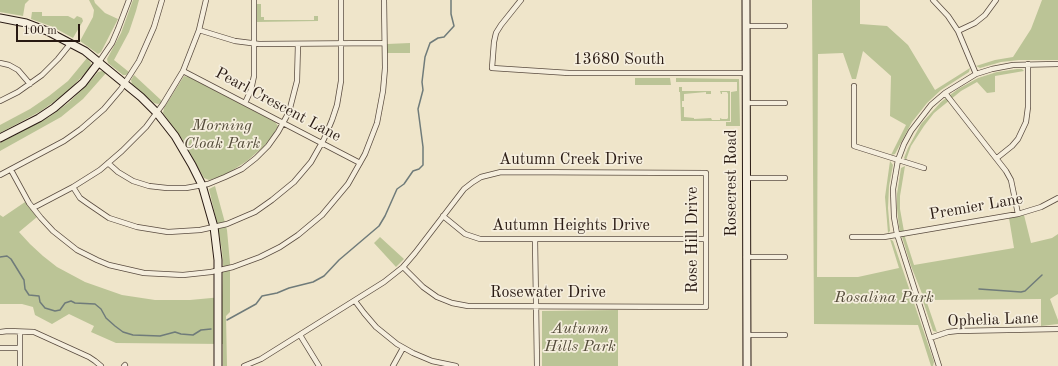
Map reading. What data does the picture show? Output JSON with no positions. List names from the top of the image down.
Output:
{
  "streets": {
    "street": [
      "13680 South",
      "Pearl Crescent Lane",
      "Autumn Creek Drive",
      "Rosecrest Road",
      "Premier Lane",
      "Autumn Heights Drive",
      "Rose Hill Drive",
      "Rosewater Drive",
      "Ophelia Lane"
    ]
  },
  "crossings": [
    ["13680 South", "Rosecrest Road"],
    ["Autumn Creek Drive", "Autumn Heights Drive"],
    ["Autumn Creek Drive", "Rose Hill Drive"],
    ["Autumn Creek Drive", "Rosewater Drive"],
    ["Autumn Heights Drive", "Rose Hill Drive"],
    ["Rose Hill Drive", "Rosewater Drive"]
  ],
  "parks": ["Morning Cloak Park", "Rosalina Park", "Autumn Hills Park"],
  "scale_bar": "100 m"
}
